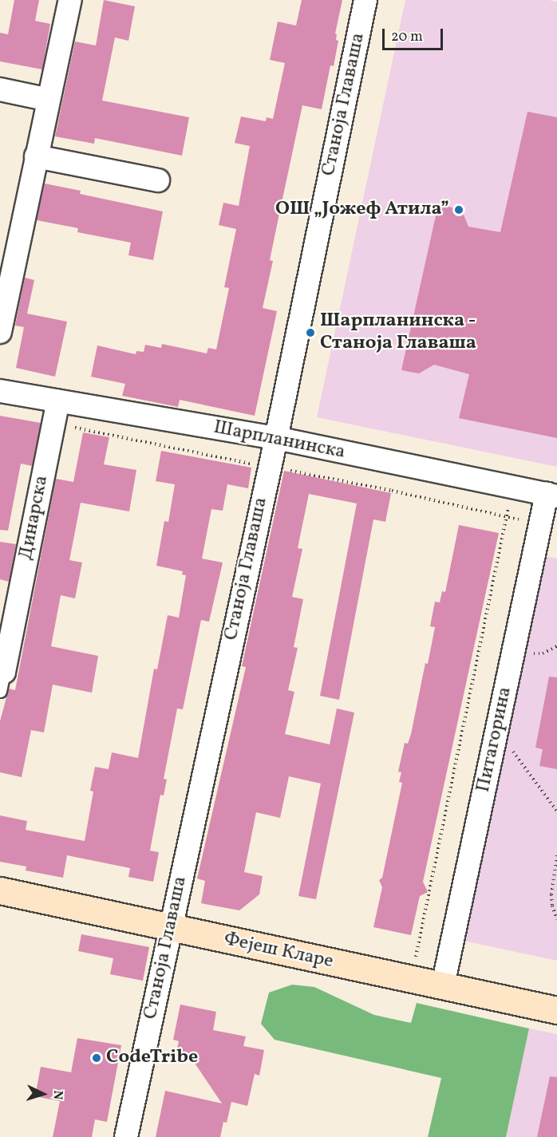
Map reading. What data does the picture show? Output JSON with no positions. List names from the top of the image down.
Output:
{
  "streets": {
    "street": [
      "Станоја Главаша",
      "Шарпланинска",
      "Динарска",
      "Питагорина",
      "Фејеш Кларе"
    ]
  },
  "crossings": [
    ["Станоја Главаша", "Шарпланинска"],
    ["Станоја Главаша", "Фејеш Кларе"],
    ["Шарпланинска", "Динарска"],
    ["Шарпланинска", "Питагорина"],
    ["Питагорина", "Фејеш Кларе"]
  ],
  "places": ["ОШ „Јожеф Атила”", "Шарпланинска - Станоја Главаша", "CodeTribe"],
  "scale_bar": "20 m",
  "north": "right"
}
